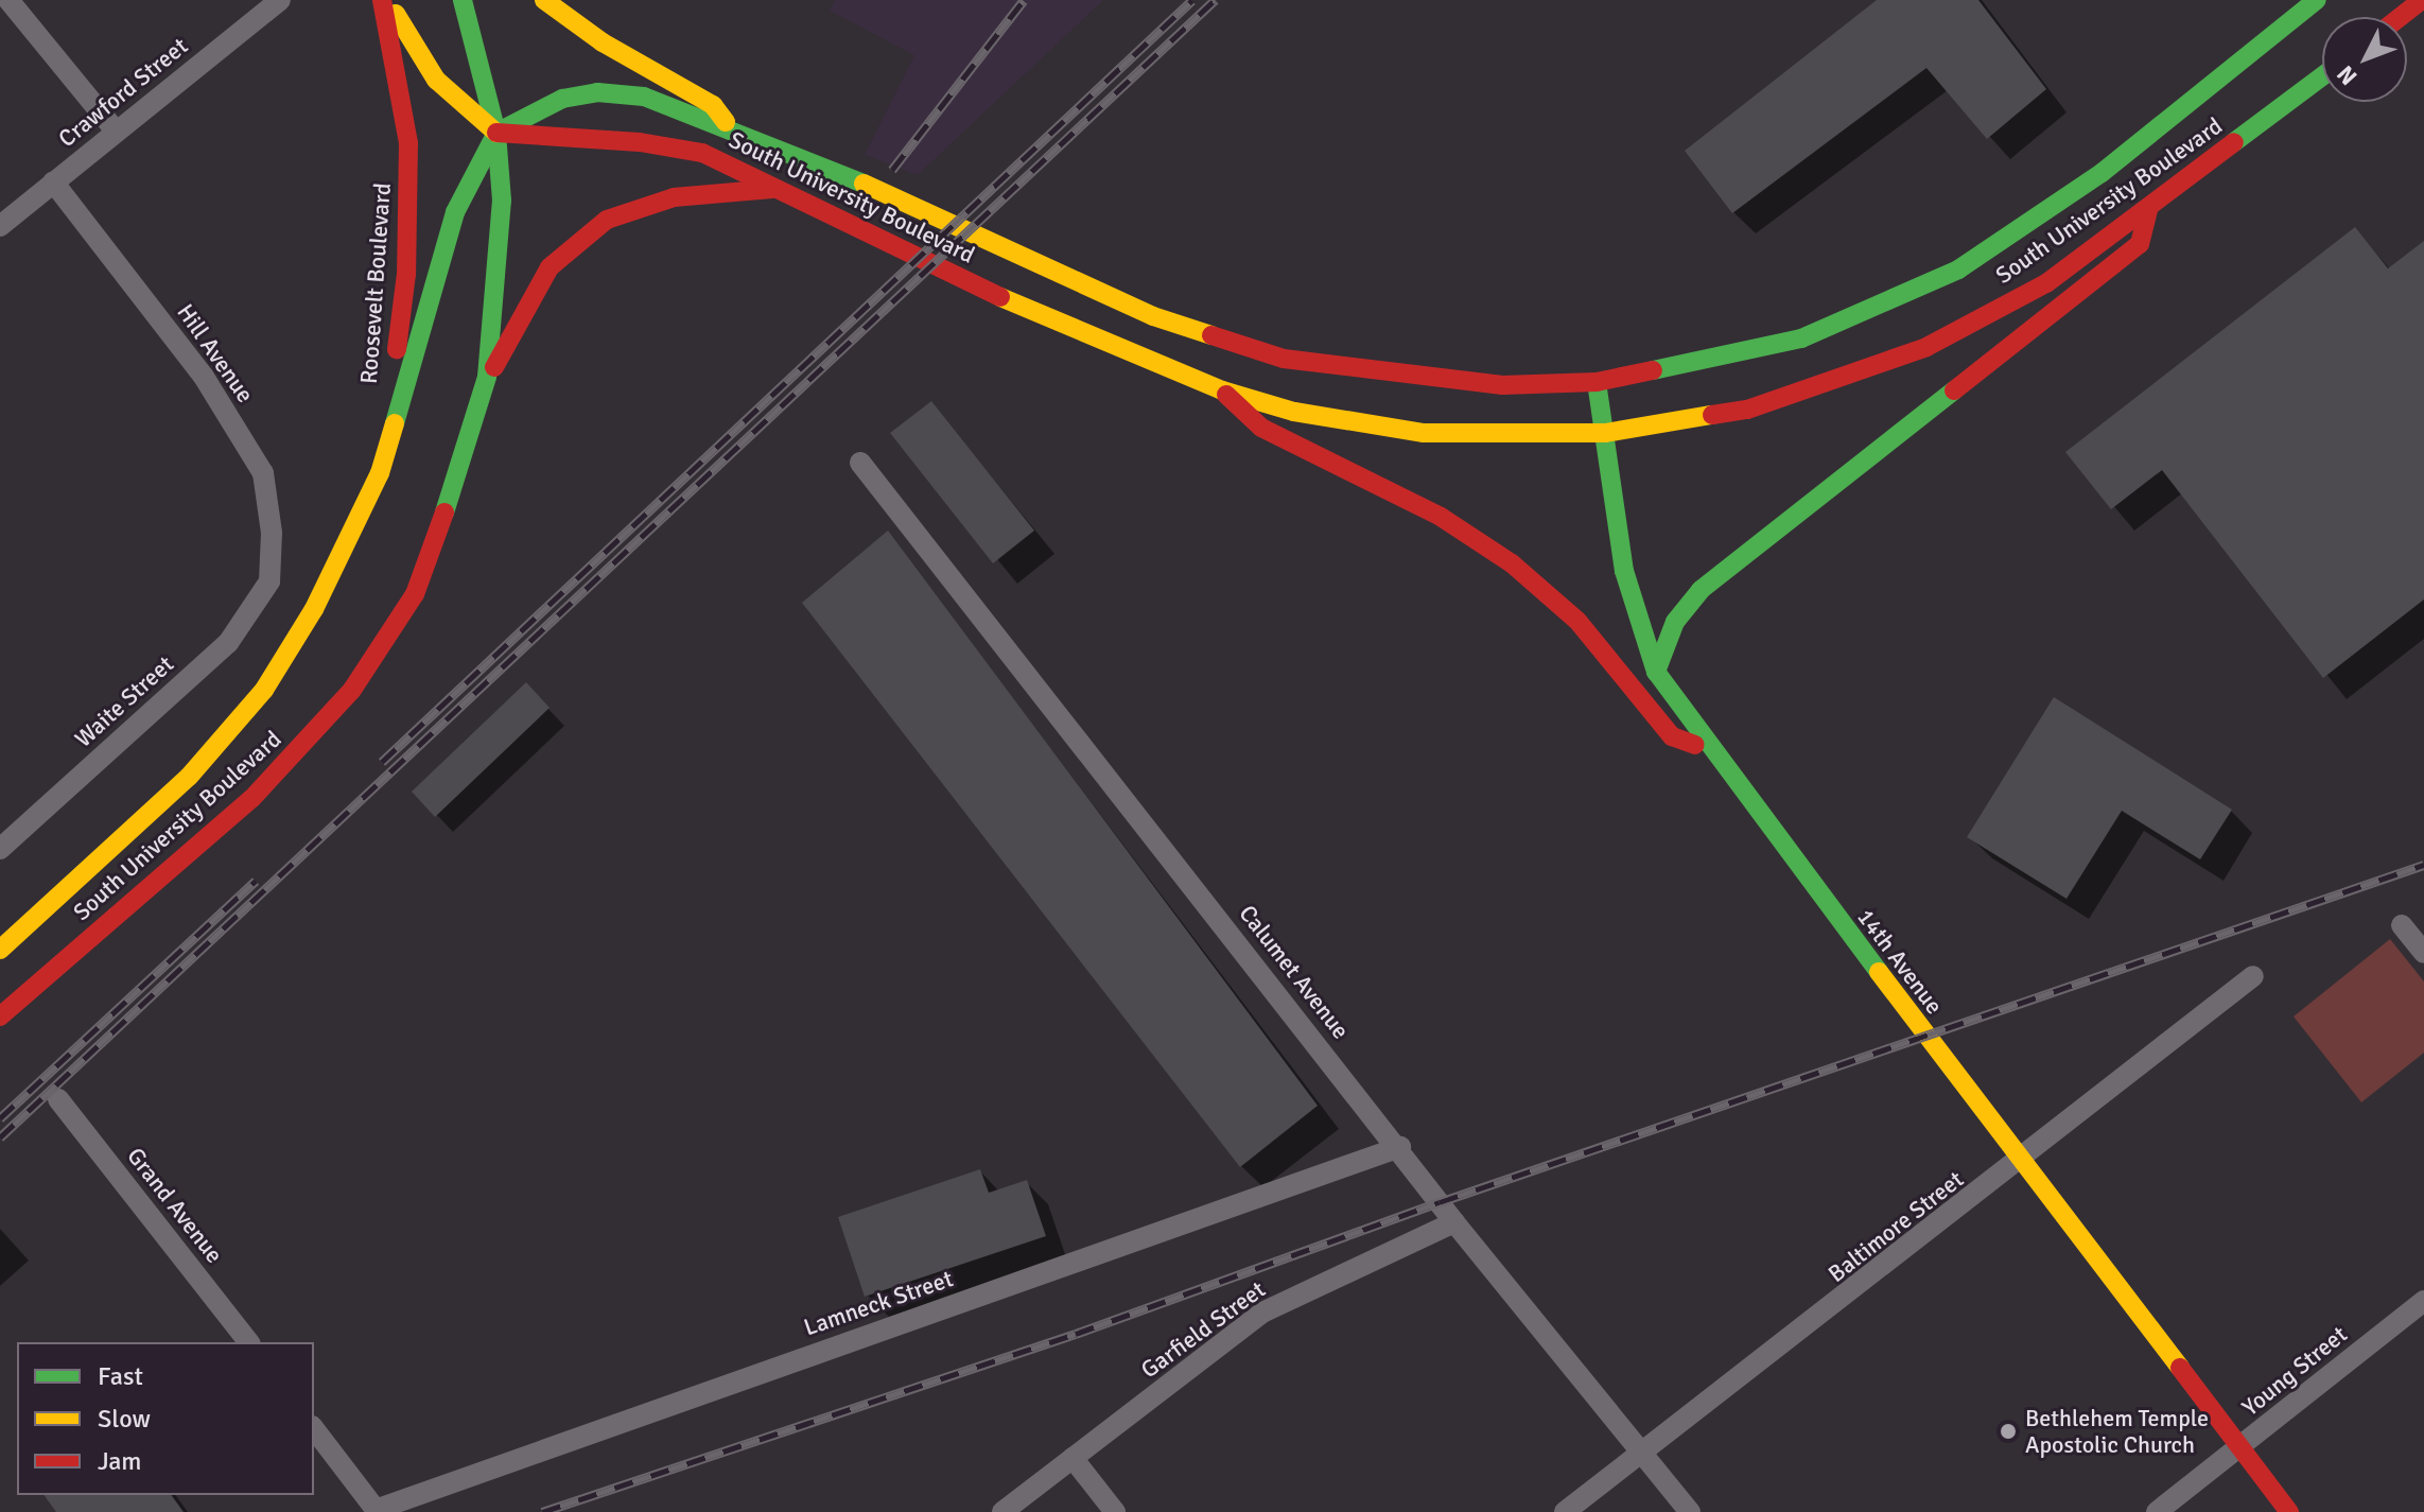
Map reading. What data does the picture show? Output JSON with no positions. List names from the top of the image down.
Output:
{
  "streets": {
    "main road": ["South University Boulevard", "Roosevelt Boulevard", "14th Avenue"],
    "street": [
      "Crawford Street",
      "Hill Avenue",
      "Waite Street",
      "Calumet Avenue",
      "Grand Avenue",
      "Baltimore Street",
      "Lamneck Street",
      "Garfield Street",
      "Young Street"
    ]
  },
  "crossings": [
    ["Crawford Street", "Hill Avenue"],
    ["South University Boulevard", "Roosevelt Boulevard"],
    ["South University Boulevard", "14th Avenue"],
    ["Hill Avenue", "Waite Street"],
    ["14th Avenue", "Baltimore Street"],
    ["14th Avenue", "Young Street"],
    ["Calumet Avenue", "Baltimore Street"],
    ["Calumet Avenue", "Lamneck Street"],
    ["Calumet Avenue", "Garfield Street"]
  ],
  "places": ["Bethlehem Temple Apostolic Church"],
  "legend": ["Fast", "Slow", "Jam"],
  "north": "bottom left"
}
